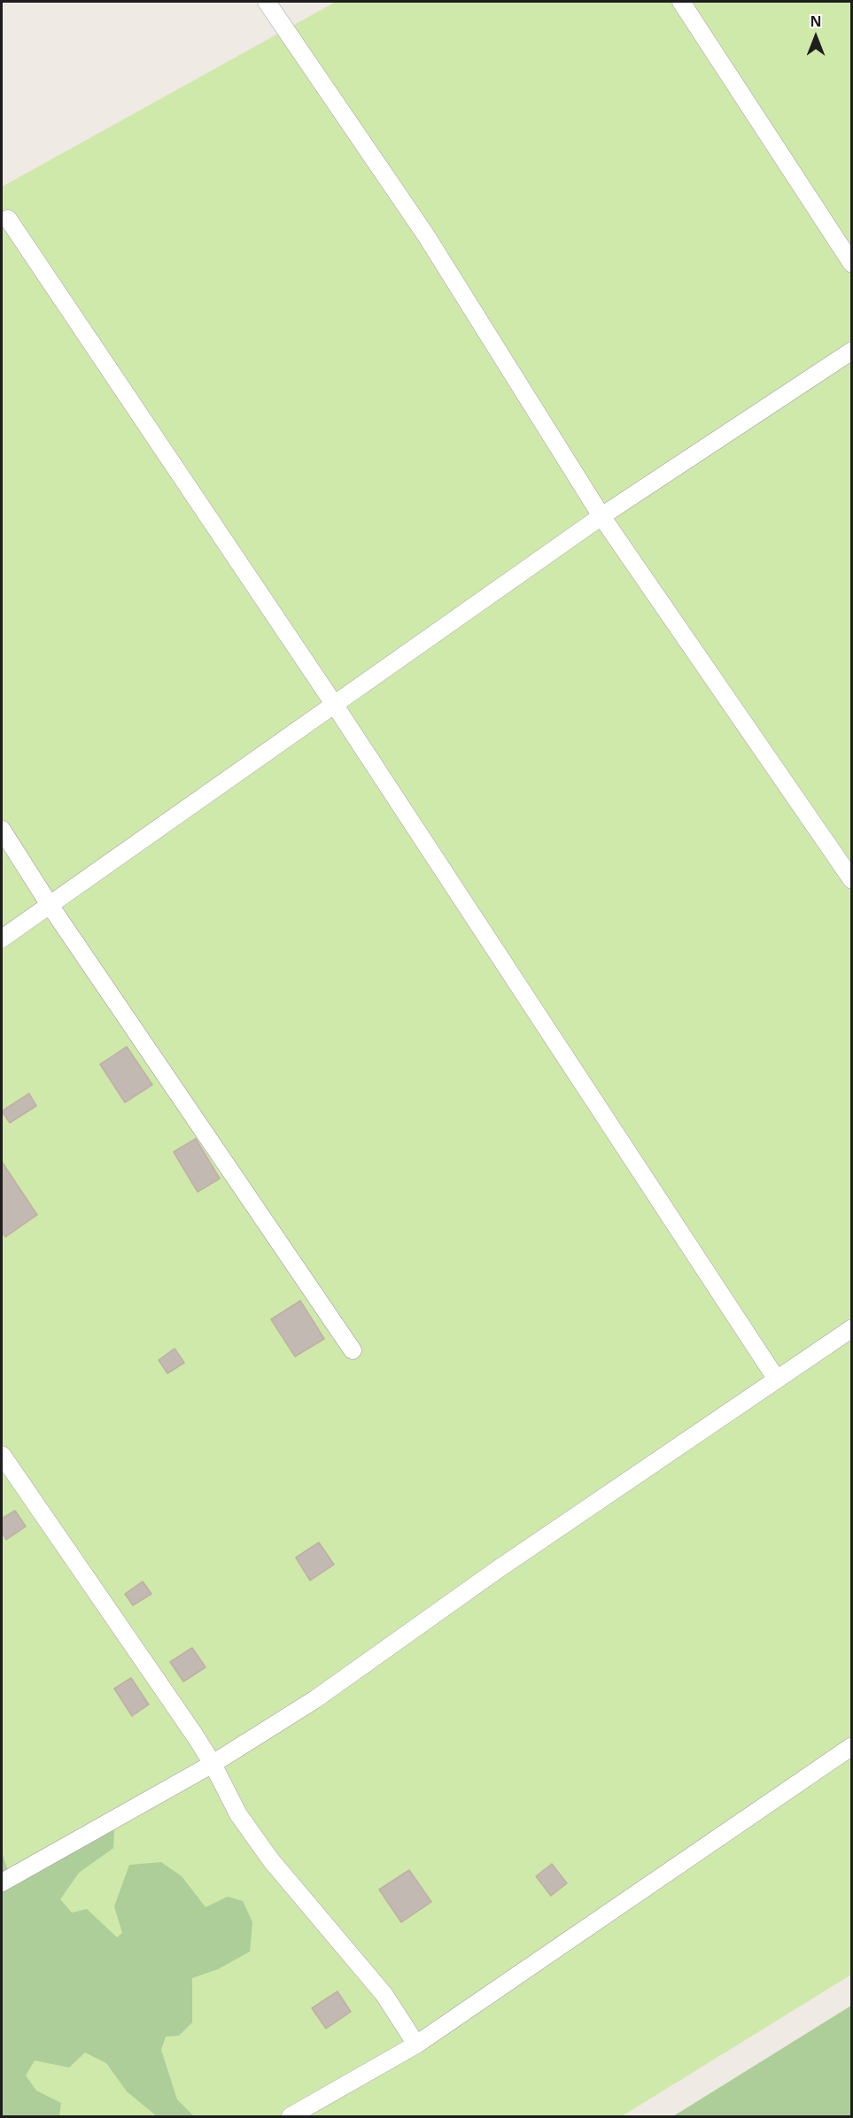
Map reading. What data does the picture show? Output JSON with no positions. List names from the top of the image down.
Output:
{
  "north": "top"
}
